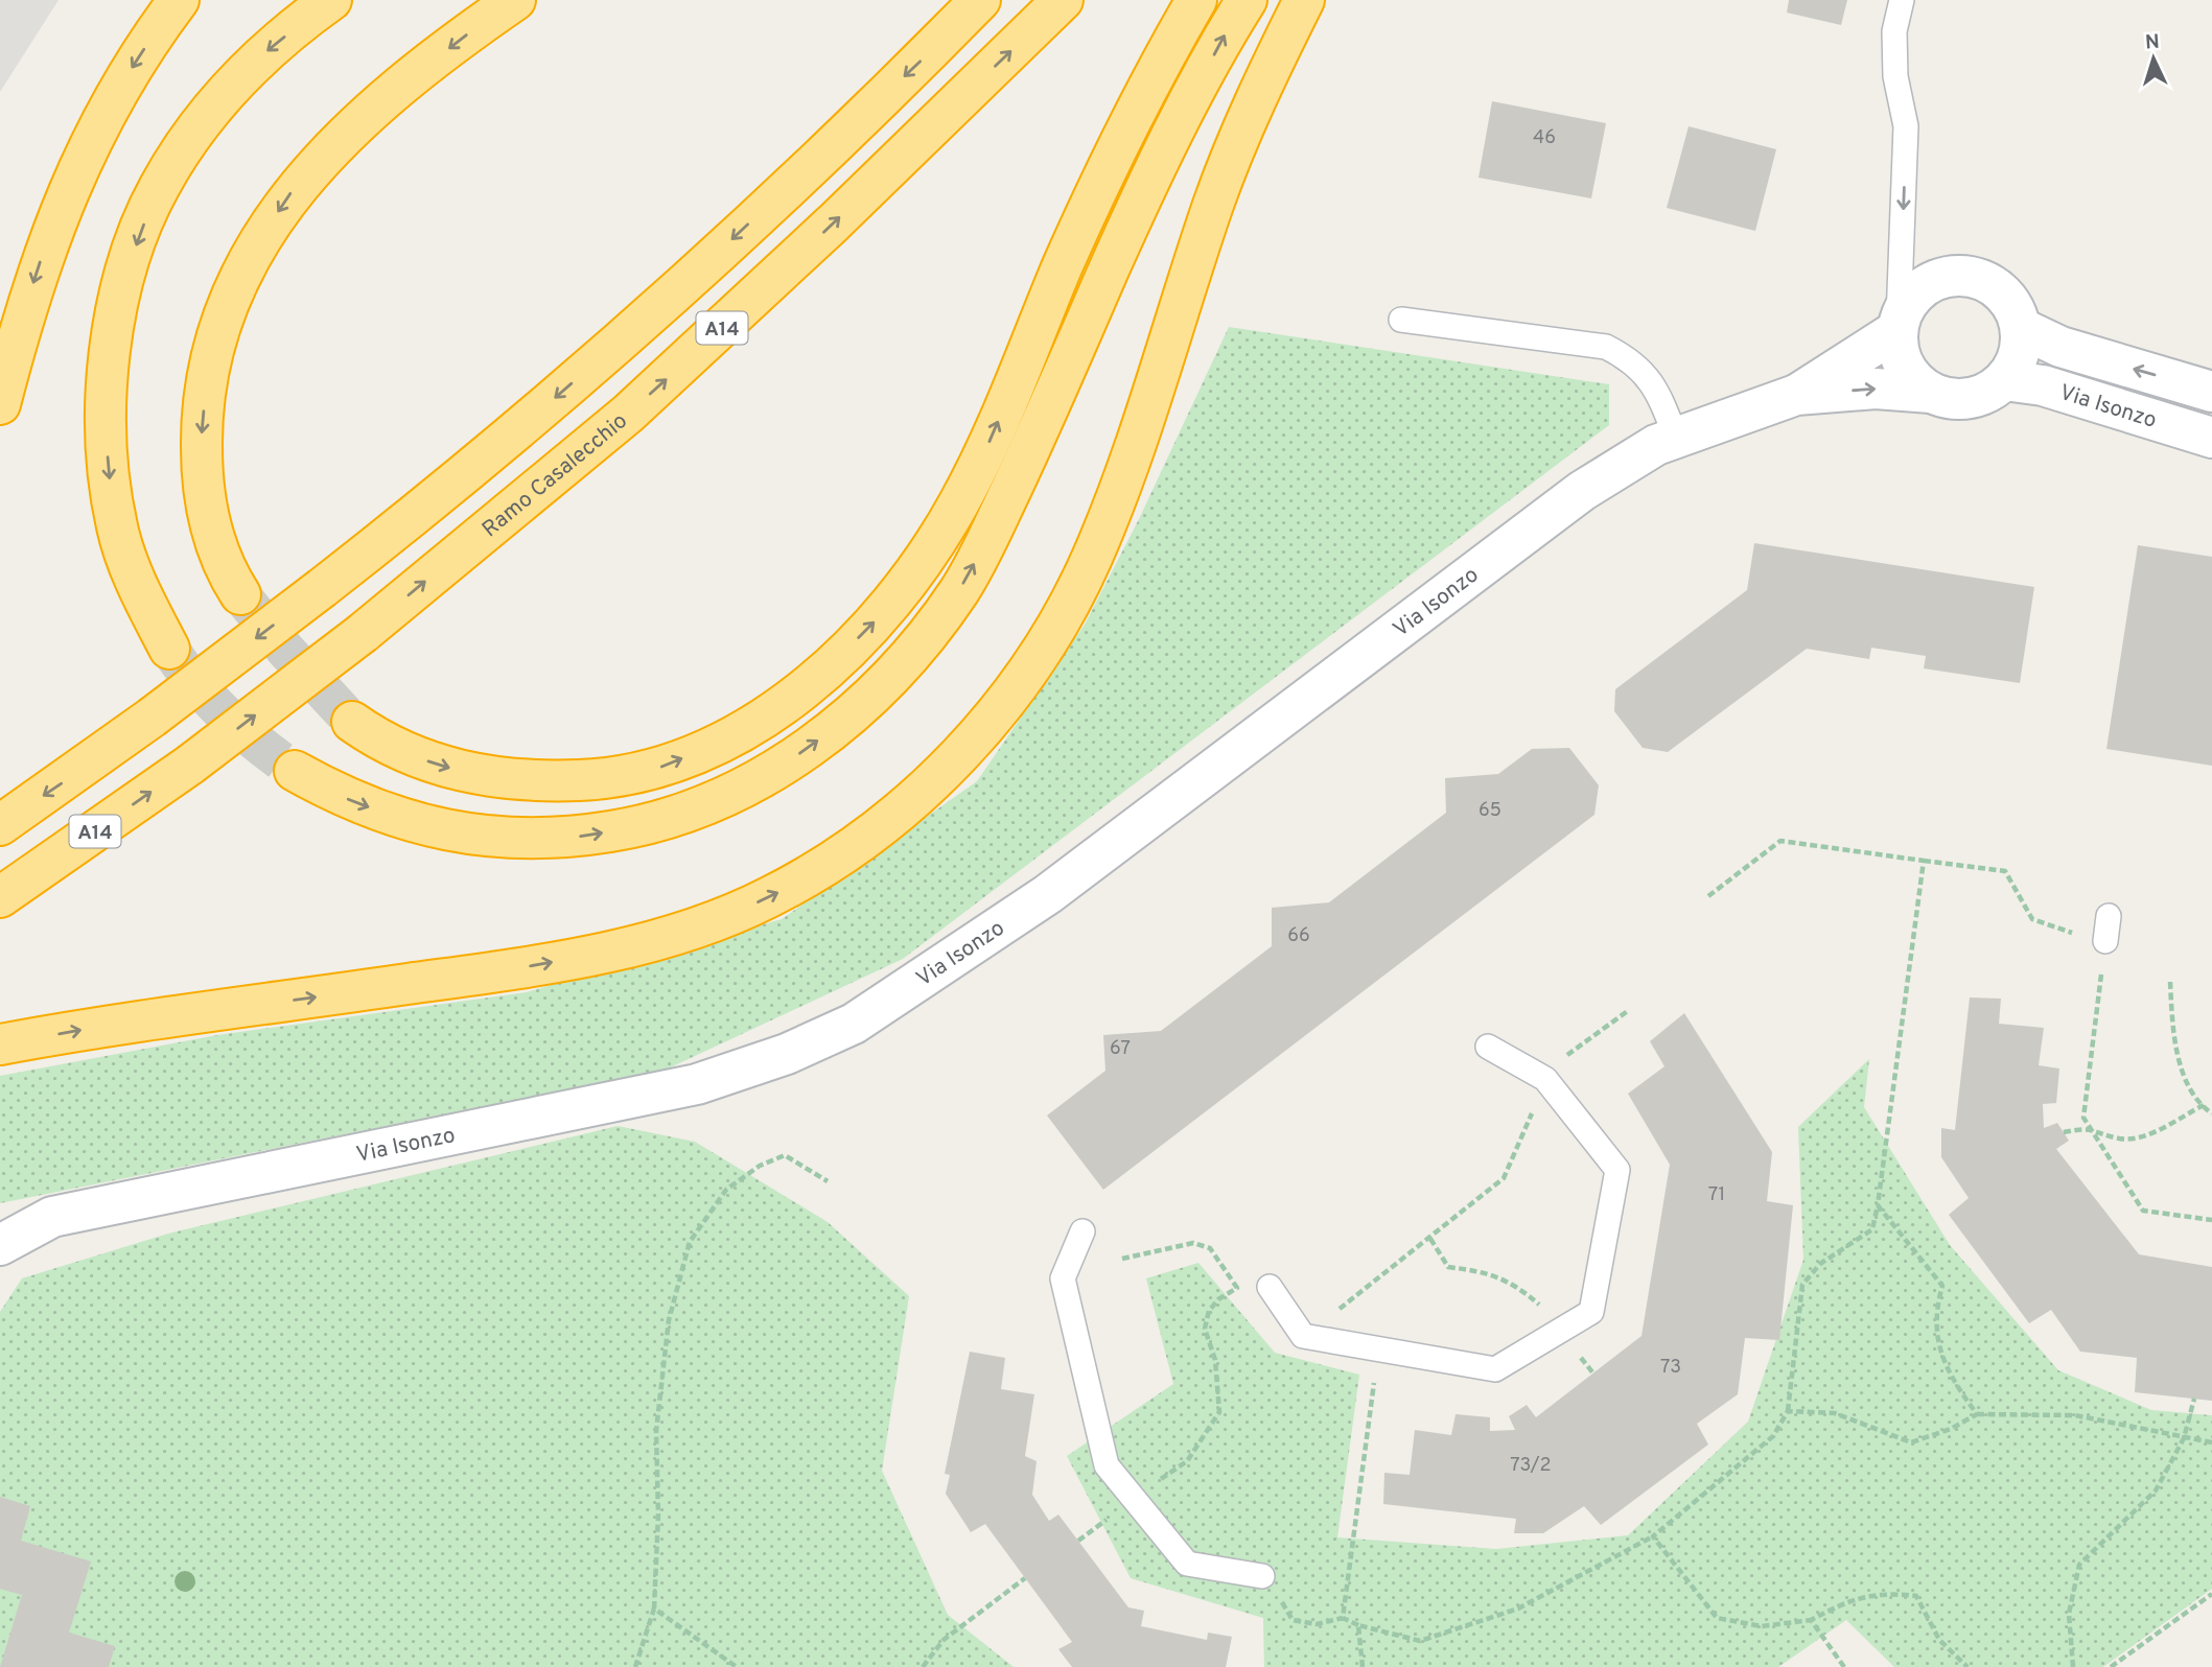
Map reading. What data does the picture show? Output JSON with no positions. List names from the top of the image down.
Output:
{
  "streets": {
    "highway": ["A14", "Ramo Casalecchio"],
    "street": ["Via Isonzo"]
  },
  "house_numbers": [
    "46",
    "65",
    "66",
    "67",
    "71",
    "73",
    "73/2"
  ],
  "north": "top"
}
